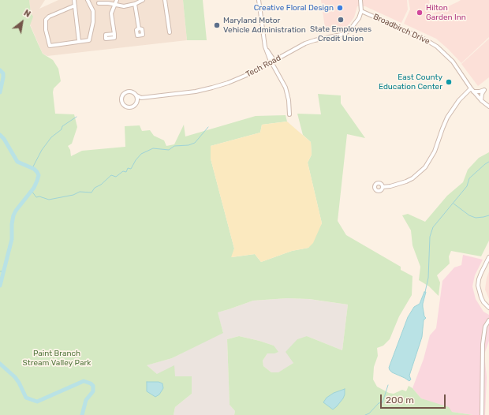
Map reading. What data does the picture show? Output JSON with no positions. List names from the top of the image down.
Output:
{
  "streets": {
    "street": ["Broadbirch Drive", "Tech Road"]
  },
  "crossings": [
    ["Broadbirch Drive", "Tech Road"]
  ],
  "parks": ["Paint Branch Stream Valley Park"],
  "places": [
    "Creative Floral Design",
    "Hilton Garden Inn",
    "State Employees Credit Union",
    "Maryland Motor Vehicle Administration",
    "East County Education Center"
  ],
  "scale_bar": "200 m",
  "north": "top right"
}
